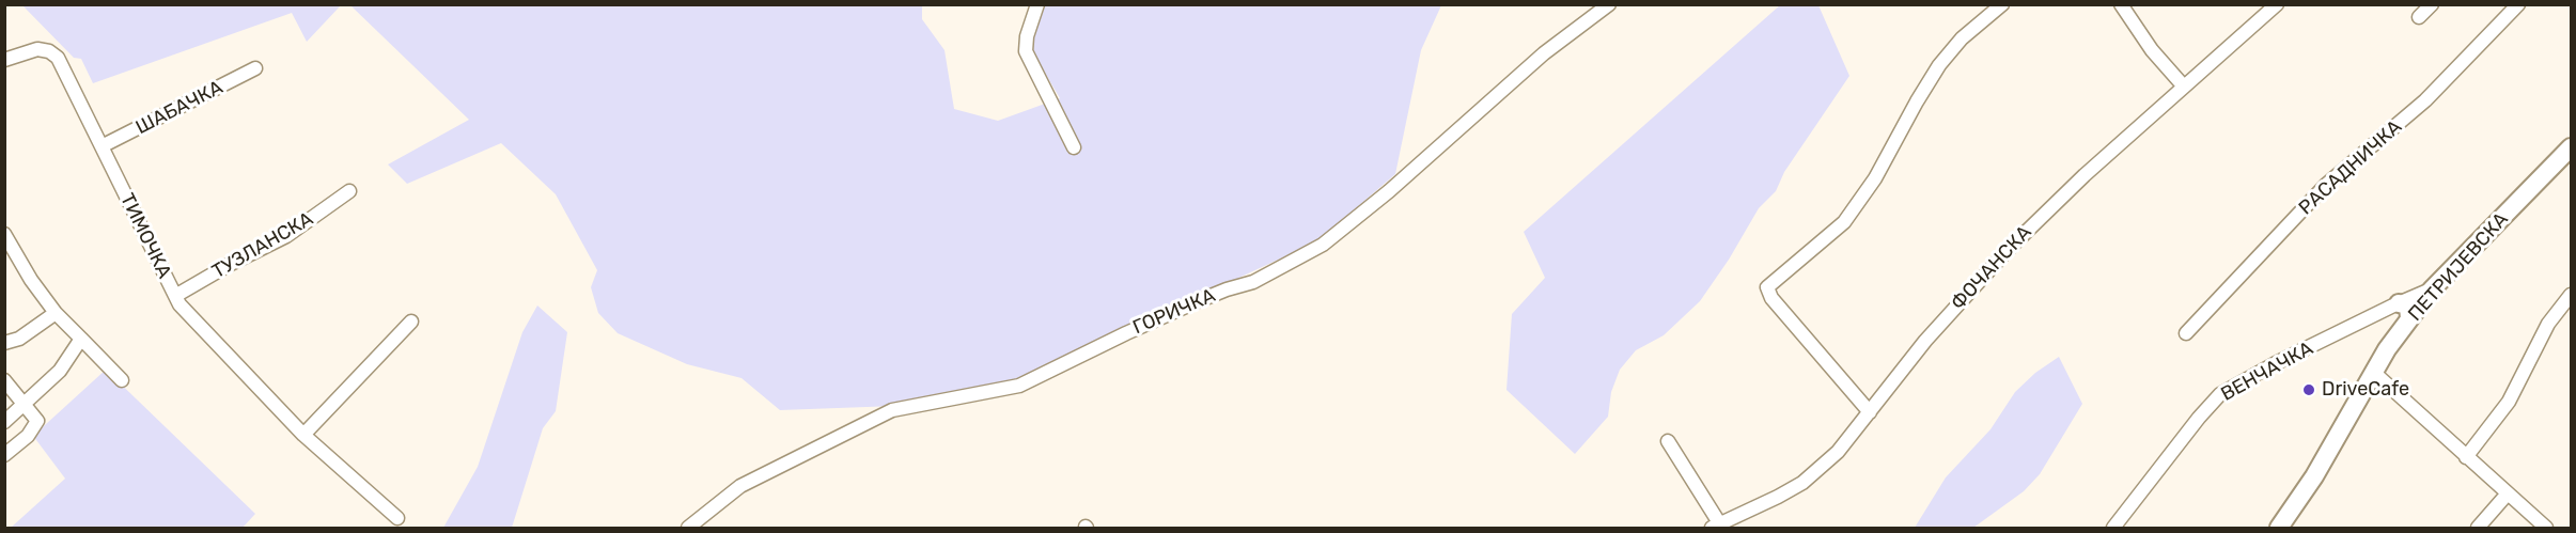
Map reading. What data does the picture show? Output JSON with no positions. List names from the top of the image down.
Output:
{
  "streets": {
    "main road": ["ПЕТРИЈЕВСКА"],
    "street": [
      "ШАБАЧКА",
      "РАСАДНИЧКА",
      "ТИМОЧКА",
      "ТУЗЛАНСКА",
      "ФОЧАНСКА",
      "ГОРИЧКА",
      "ВЕНЧАЧКА"
    ]
  },
  "crossings": [
    ["ШАБАЧКА", "ТИМОЧКА"],
    ["ТИМОЧКА", "ТУЗЛАНСКА"],
    ["ПЕТРИЈЕВСКА", "ВЕНЧАЧКА"]
  ],
  "places": ["DriveCafe"]
}
